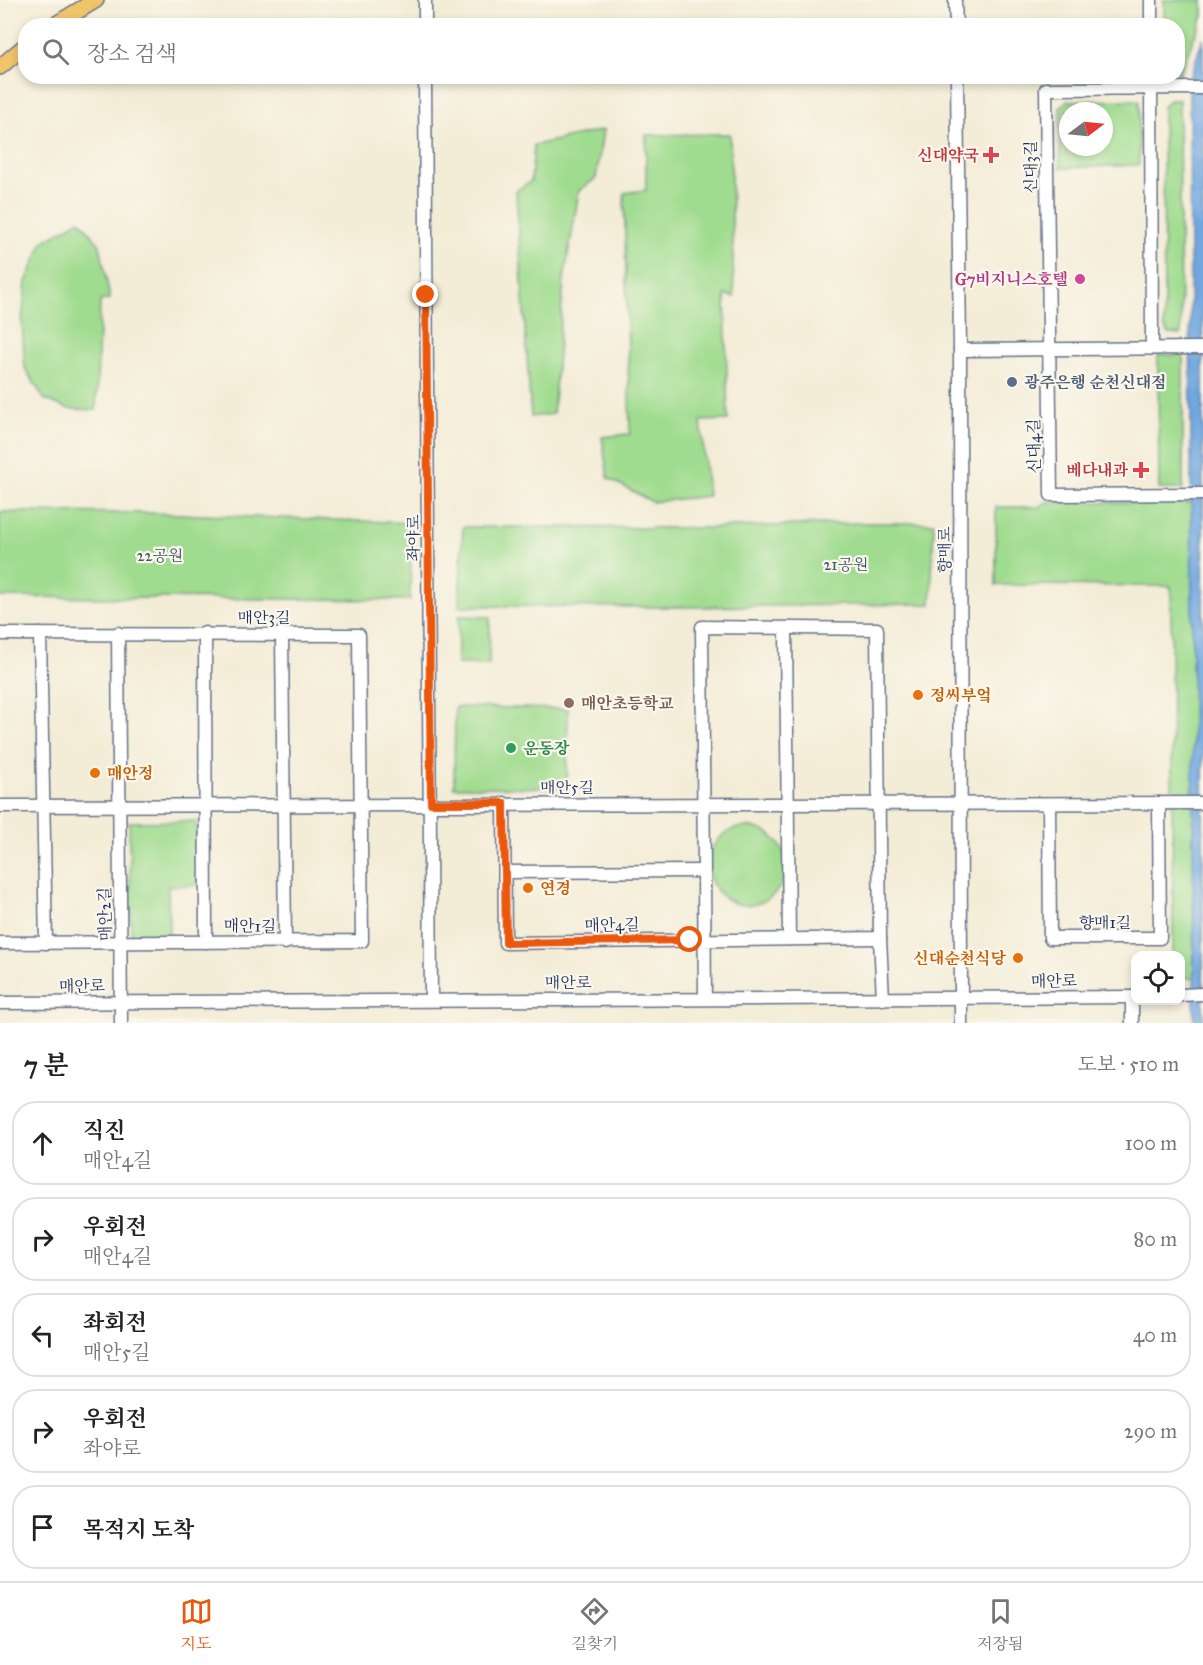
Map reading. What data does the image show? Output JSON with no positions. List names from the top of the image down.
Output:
{
  "streets": {
    "street": [
      "신대3길",
      "신대4길",
      "좌야로",
      "향매로",
      "매안3길",
      "매안5길",
      "매안2길",
      "향매1길",
      "매안4길",
      "매안1길",
      "매안로"
    ]
  },
  "crossings": [
    ["신대3길", "신대4길"],
    ["좌야로", "매안5길"],
    ["좌야로", "매안로"],
    ["향매로", "매안5길"],
    ["향매로", "매안로"],
    ["매안3길", "매안2길"],
    ["매안3길", "매안1길"],
    ["매안5길", "매안4길"],
    ["매안2길", "매안1길"],
    ["매안2길", "매안로"]
  ],
  "parks": ["22공원", "21공원"],
  "places": {
    "health": ["신대약국", "베다내과"],
    "other": [
      "G7비지니스호텔",
      "광주은행 순천신대점",
      "정씨부엌",
      "매안초등학교",
      "운동장",
      "매안정",
      "연경",
      "신대순천식당"
    ]
  },
  "north": "right",
  "page": {
    "search": "장소 검색",
    "heading": ["7 분", "도보 · 510 m"],
    "list": [
      ["직진", "매안4길", "100 m"],
      ["우회전", "매안4길", "80 m"],
      ["좌회전", "매안5길", "40 m"],
      ["우회전", "좌야로", "290 m"],
      "목적지 도착"
    ],
    "nav": ["지도", "길찾기", "저장됨"]
  }
}
